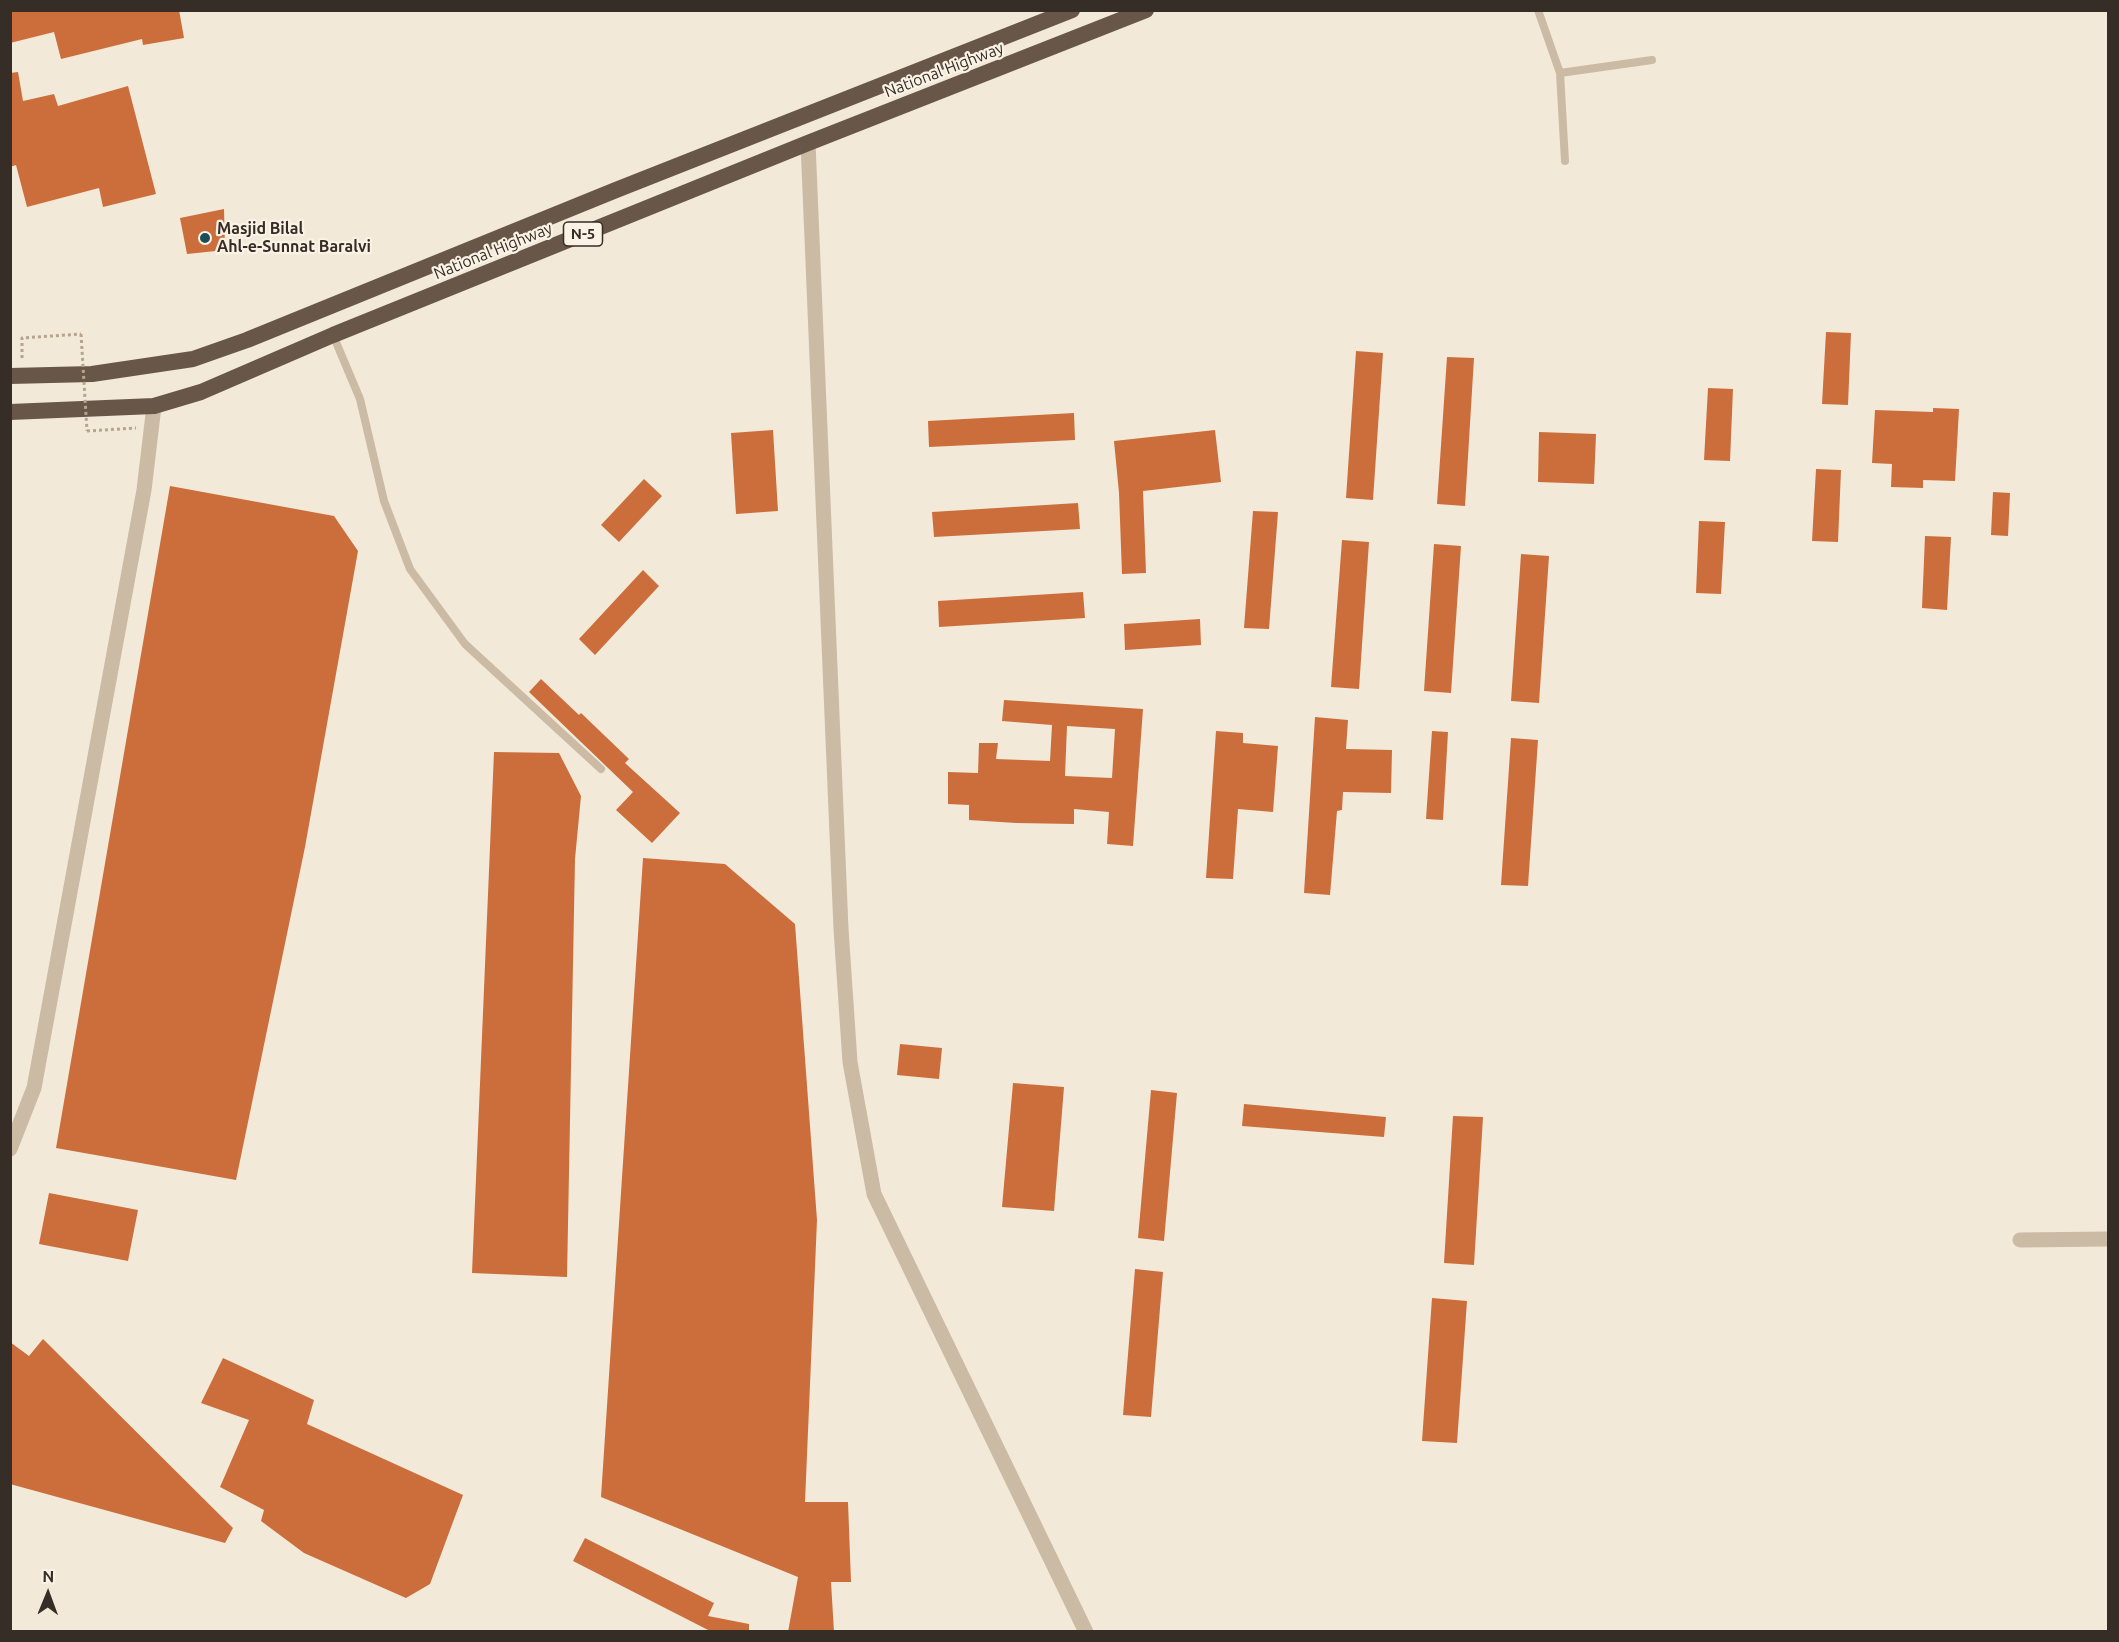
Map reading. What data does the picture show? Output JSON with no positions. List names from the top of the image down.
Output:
{
  "streets": {
    "highway": ["National Highway", "N-5"]
  },
  "places": ["Masjid Bilal Ahl-e-Sunnat Baralvi"],
  "north": "top"
}
